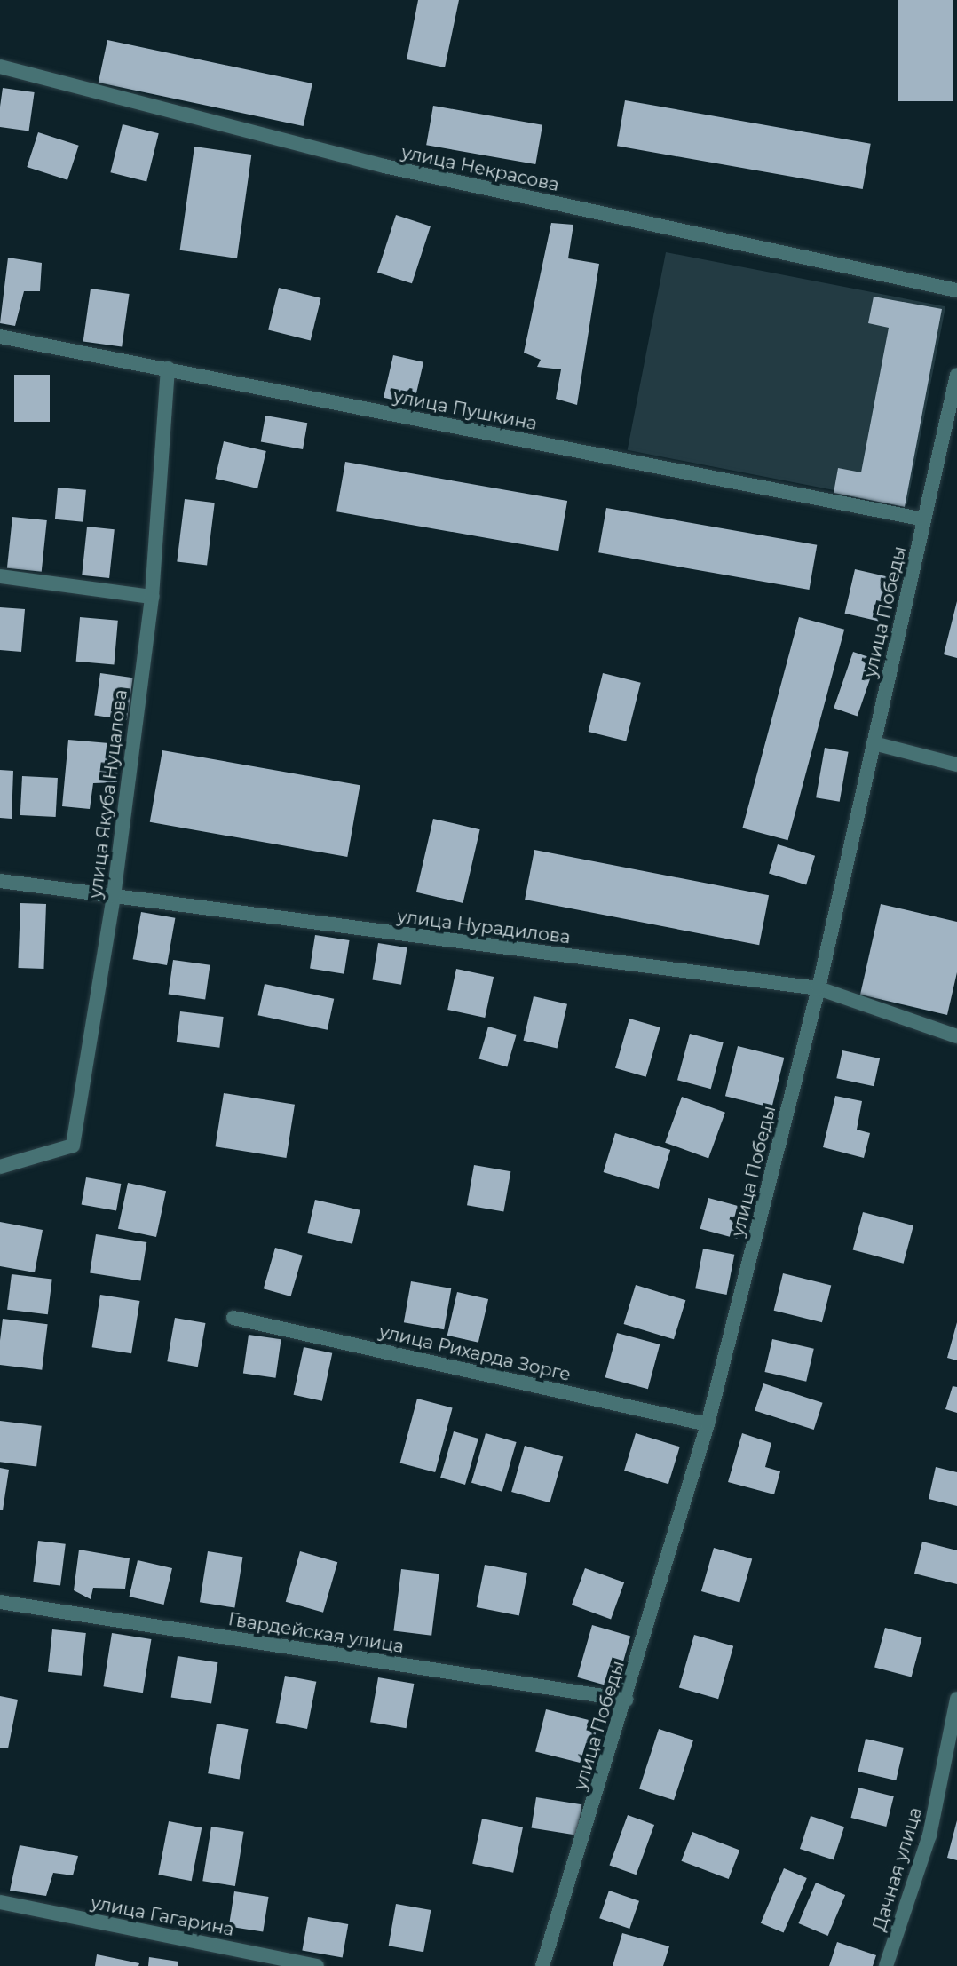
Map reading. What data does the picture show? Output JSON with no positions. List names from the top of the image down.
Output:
{
  "streets": {
    "street": [
      "улица Некрасова",
      "улица Пушкина",
      "улица Победы",
      "улица Якуба Нуцалова",
      "улица Нурадилова",
      "улица Рихарда Зорге",
      "Гвардейская улица",
      "Дачная улица",
      "улица Гагарина"
    ]
  },
  "crossings": [
    ["улица Пушкина", "улица Победы"],
    ["улица Пушкина", "улица Якуба Нуцалова"],
    ["улица Победы", "улица Нурадилова"],
    ["улица Победы", "улица Рихарда Зорге"],
    ["улица Победы", "Гвардейская улица"],
    ["улица Якуба Нуцалова", "улица Нурадилова"]
  ]
}
